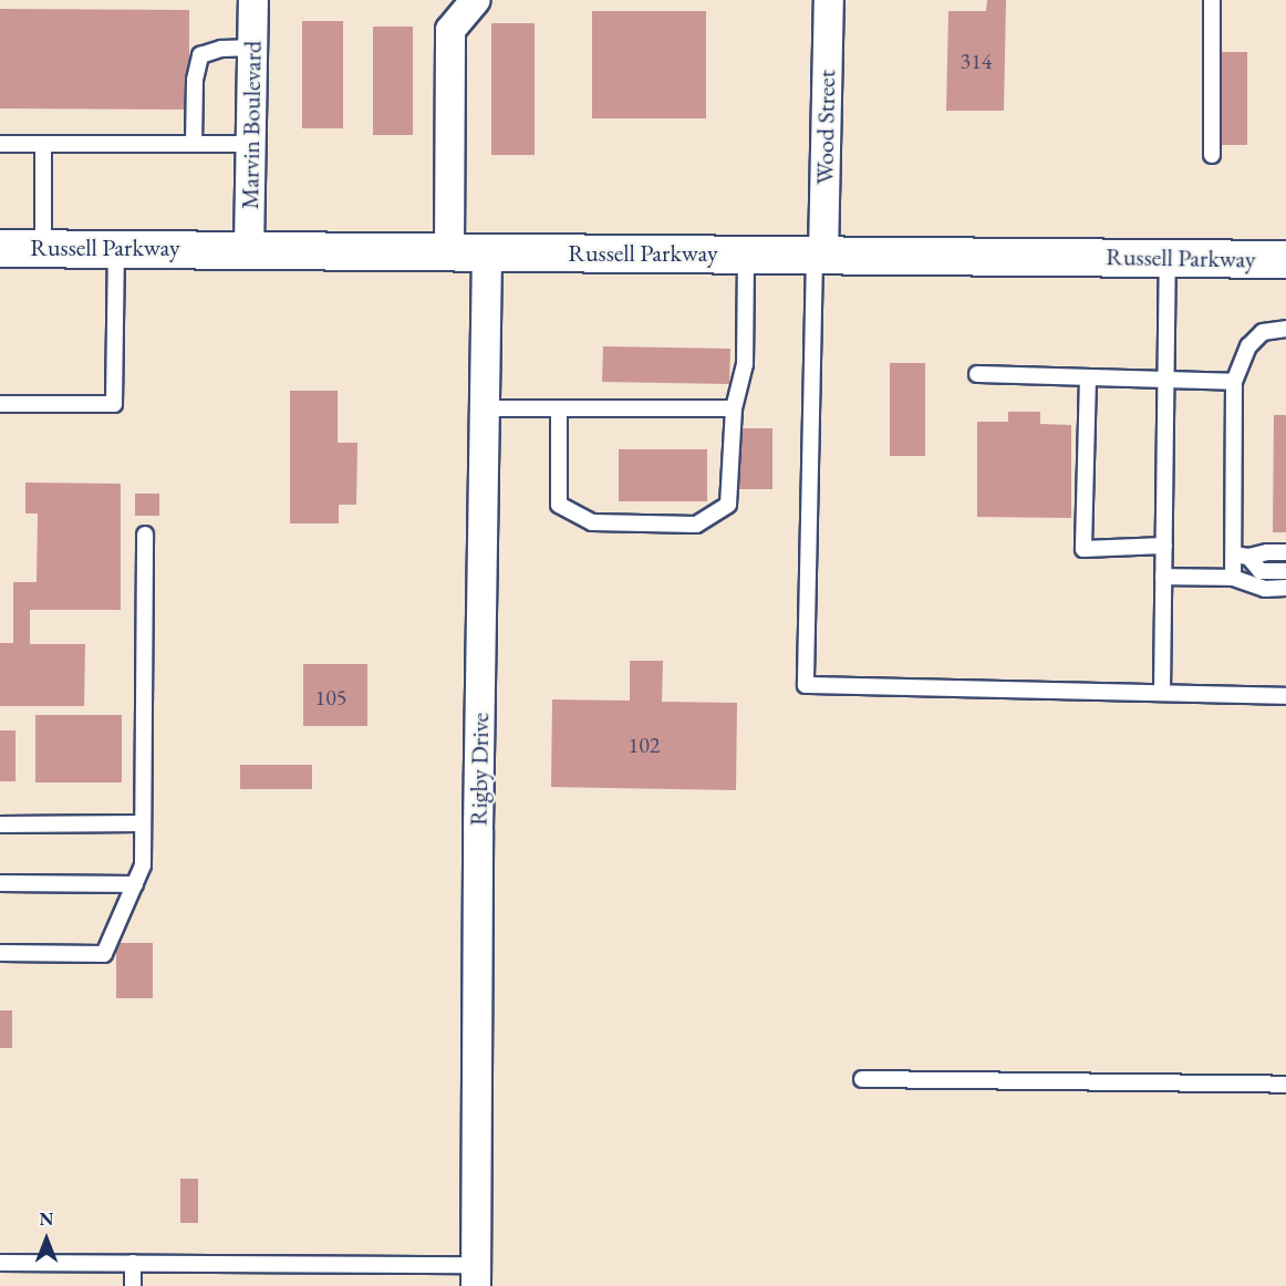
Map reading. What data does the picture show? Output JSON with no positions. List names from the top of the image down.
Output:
{
  "streets": {
    "main road": ["Russell Parkway"],
    "street": ["Marvin Boulevard", "Wood Street", "Rigby Drive"]
  },
  "crossings": [
    ["Marvin Boulevard", "Russell Parkway"],
    ["Wood Street", "Russell Parkway"],
    ["Russell Parkway", "Rigby Drive"]
  ],
  "house_numbers": ["314", "105", "102"],
  "north": "top"
}
